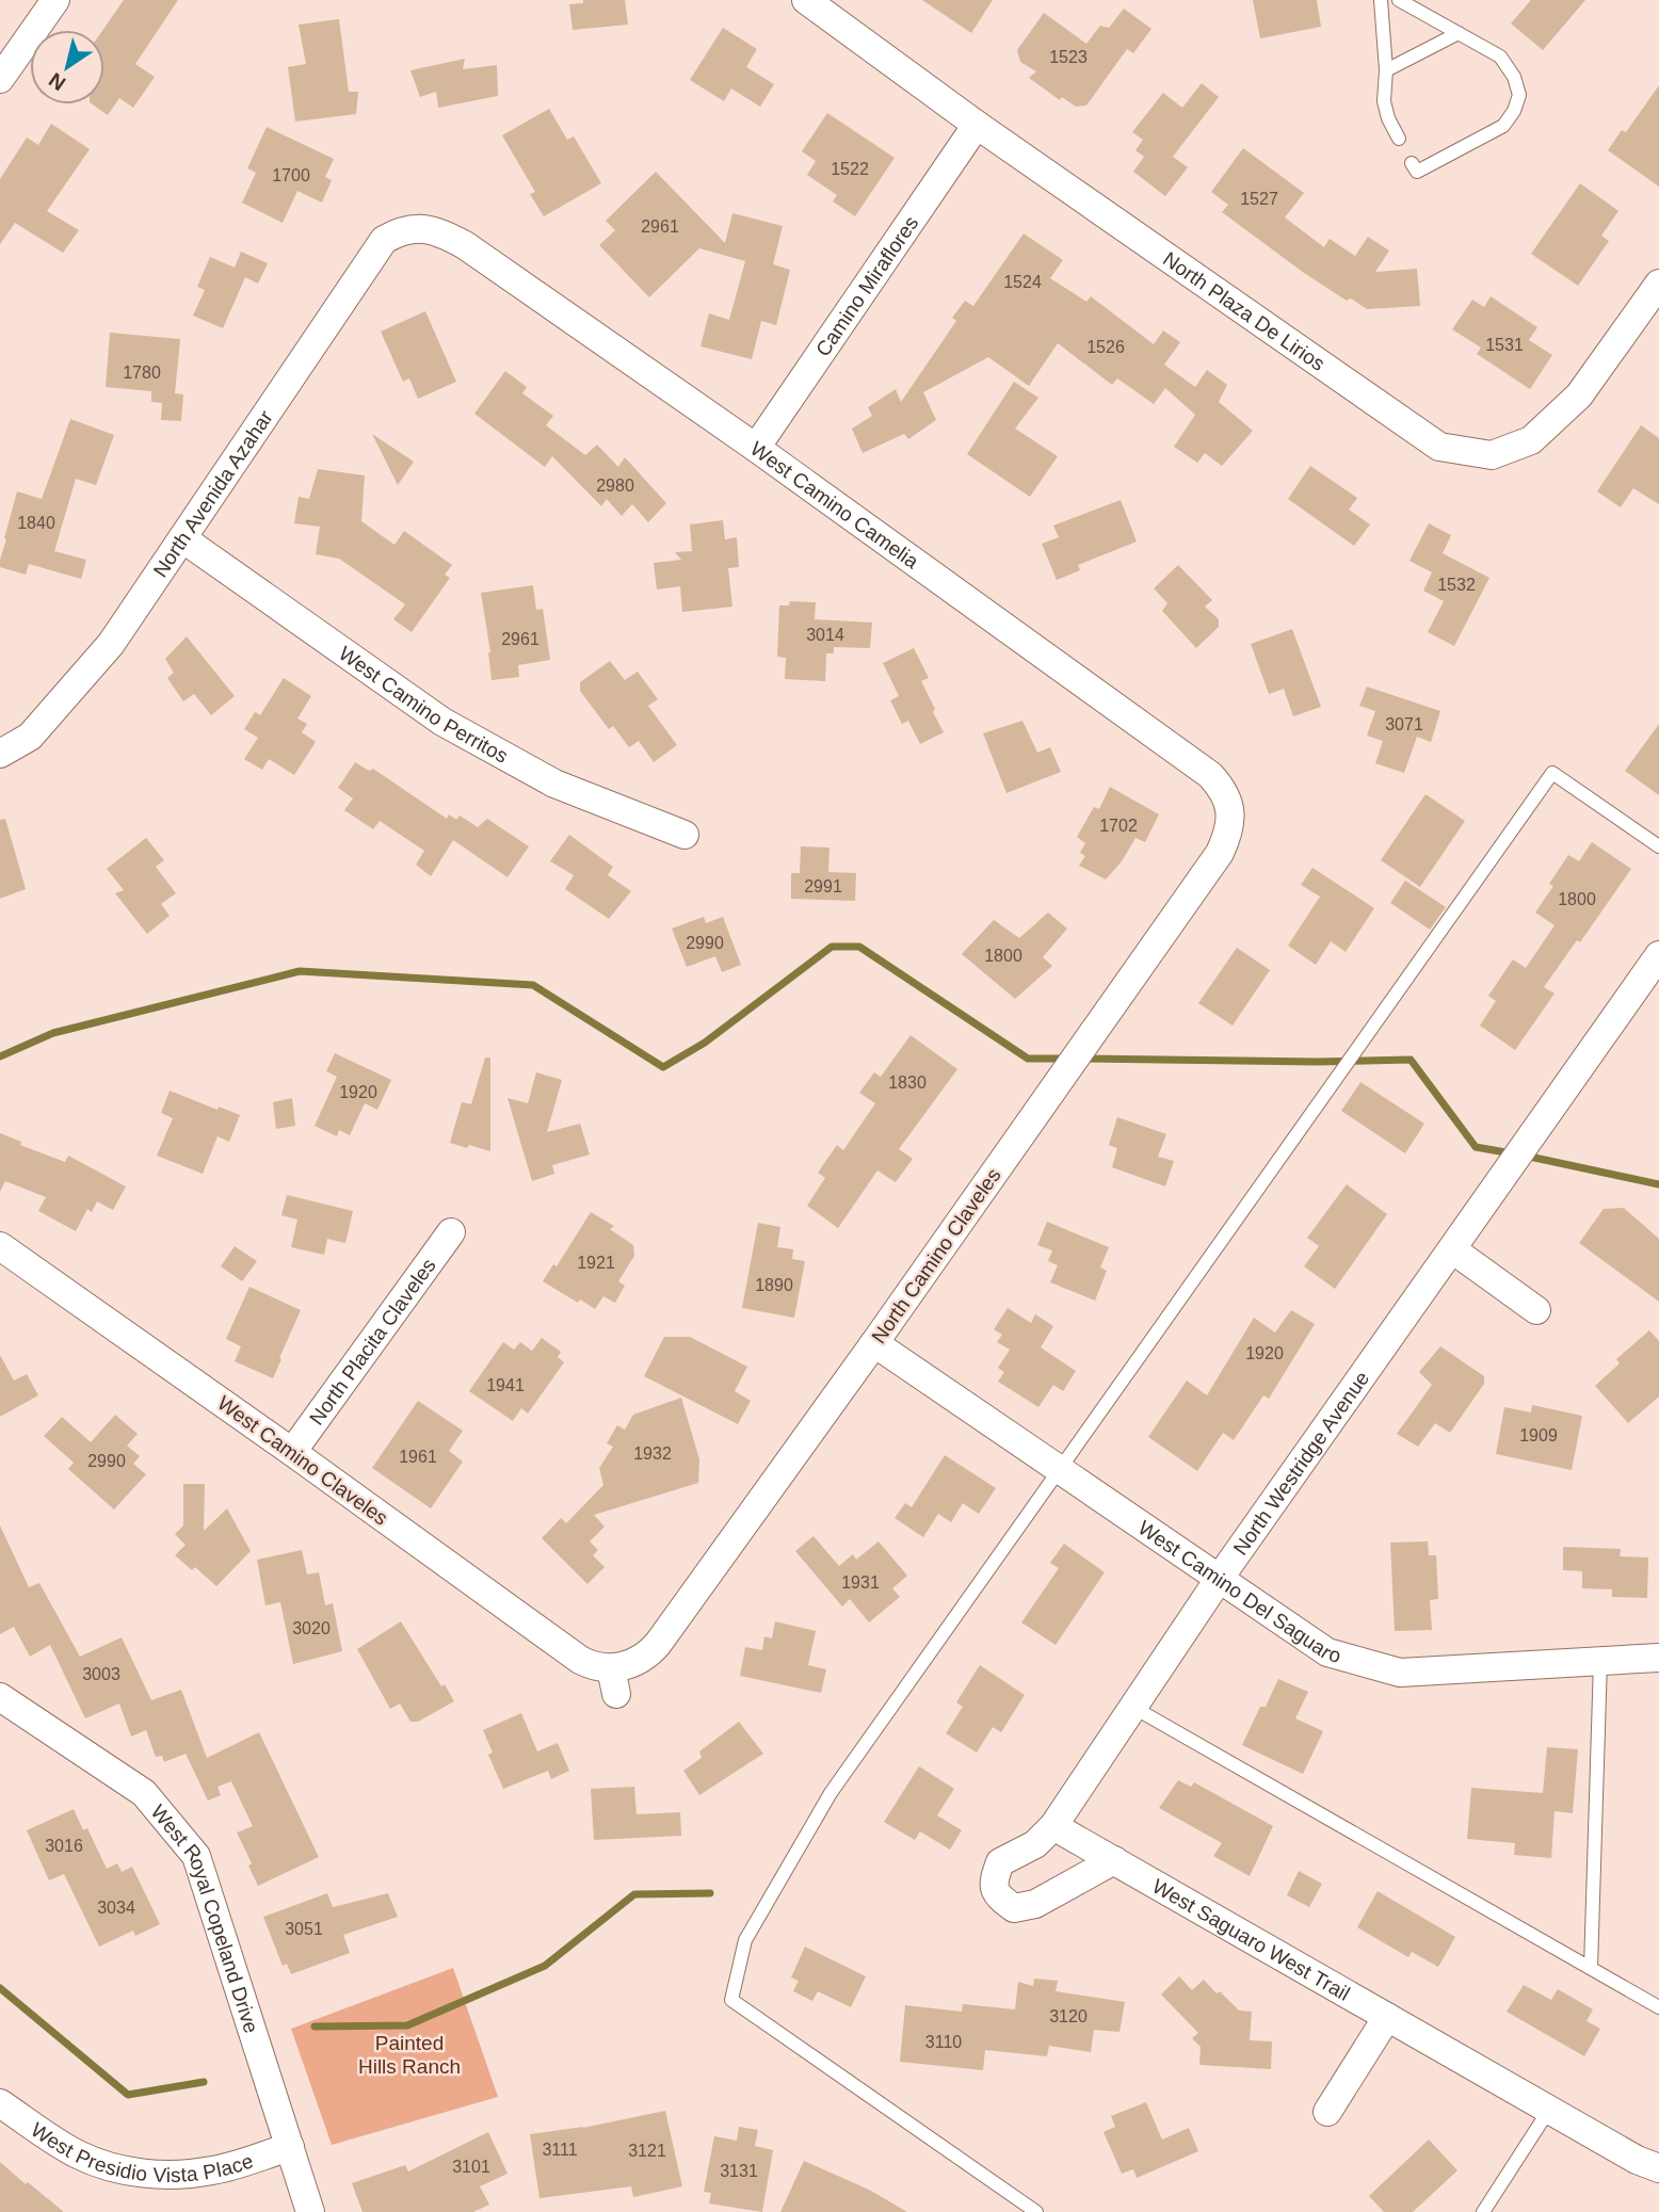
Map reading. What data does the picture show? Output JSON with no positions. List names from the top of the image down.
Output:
{
  "streets": {
    "street": [
      "Camino Miraflores",
      "North Plaza De Lirios",
      "North Avenida Azahar",
      "West Camino Camelia",
      "West Camino Perritos",
      "North Camino Claveles",
      "North Placita Claveles",
      "West Camino Claveles",
      "North Westridge Avenue",
      "West Camino Del Saguaro",
      "West Royal Copeland Drive",
      "West Saguaro West Trail",
      "West Presidio Vista Place"
    ]
  },
  "crossings": [
    ["Camino Miraflores", "North Plaza De Lirios"],
    ["Camino Miraflores", "West Camino Camelia"],
    ["North Avenida Azahar", "West Camino Camelia"],
    ["North Avenida Azahar", "West Camino Perritos"],
    ["West Camino Camelia", "North Camino Claveles"],
    ["North Camino Claveles", "West Camino Claveles"],
    ["North Camino Claveles", "West Camino Del Saguaro"],
    ["North Placita Claveles", "West Camino Claveles"],
    ["North Westridge Avenue", "West Camino Del Saguaro"],
    ["North Westridge Avenue", "West Saguaro West Trail"],
    ["West Royal Copeland Drive", "West Presidio Vista Place"]
  ],
  "parks": ["Painted Hills Ranch"],
  "house_numbers": [
    "1523",
    "1522",
    "1700",
    "1527",
    "2961",
    "1524",
    "1531",
    "1526",
    "1780",
    "2980",
    "1840",
    "1532",
    "3014",
    "2961",
    "3071",
    "1702",
    "2991",
    "1800",
    "2990",
    "1800",
    "1830",
    "1920",
    "1921",
    "1890",
    "1920",
    "1941",
    "1909",
    "1932",
    "1961",
    "2990",
    "1931",
    "3020",
    "3003",
    "3016",
    "3034",
    "3051",
    "3120",
    "3110",
    "3111",
    "3121",
    "3101",
    "3131"
  ],
  "north": "bottom left"
}
